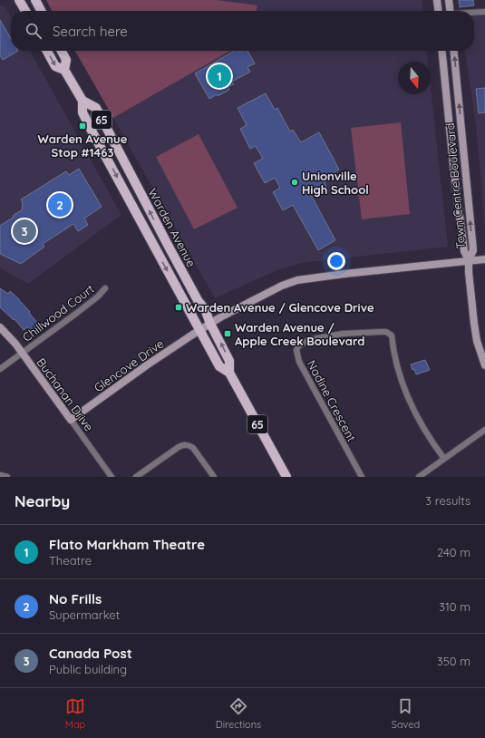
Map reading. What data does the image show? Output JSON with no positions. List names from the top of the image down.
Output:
{
  "streets": {
    "main road": [
      "65",
      "Town Centre Boulevard",
      "Warden Avenue",
      "Glencove Drive",
      "Buchanan Drive"
    ],
    "street": ["Chillwood Court", "Nadine Crescent"]
  },
  "crossings": [
    ["Town Centre Boulevard", "Glencove Drive"],
    ["Warden Avenue", "Glencove Drive"],
    ["Chillwood Court", "Buchanan Drive"],
    ["Glencove Drive", "Buchanan Drive"]
  ],
  "places": {
    "transit": ["Warden Avenue Stop #1463", "Warden Avenue / Glencove Drive", "Warden Avenue / Apple Creek Boulevard"],
    "other": ["Unionville High School"]
  },
  "north": "bottom",
  "page": {
    "search": "Search here",
    "pins": ["1", "2", "3"],
    "heading": ["Nearby", "3 results"],
    "list": [
      {
        "mark": "1",
        "name": "Flato Markham Theatre",
        "note": "Theatre",
        "value": "240 m"
      },
      {
        "mark": "2",
        "name": "No Frills",
        "note": "Supermarket",
        "value": "310 m"
      },
      {
        "mark": "3",
        "name": "Canada Post",
        "note": "Public building",
        "value": "350 m"
      }
    ],
    "nav": ["Map", "Directions", "Saved"]
  }
}
